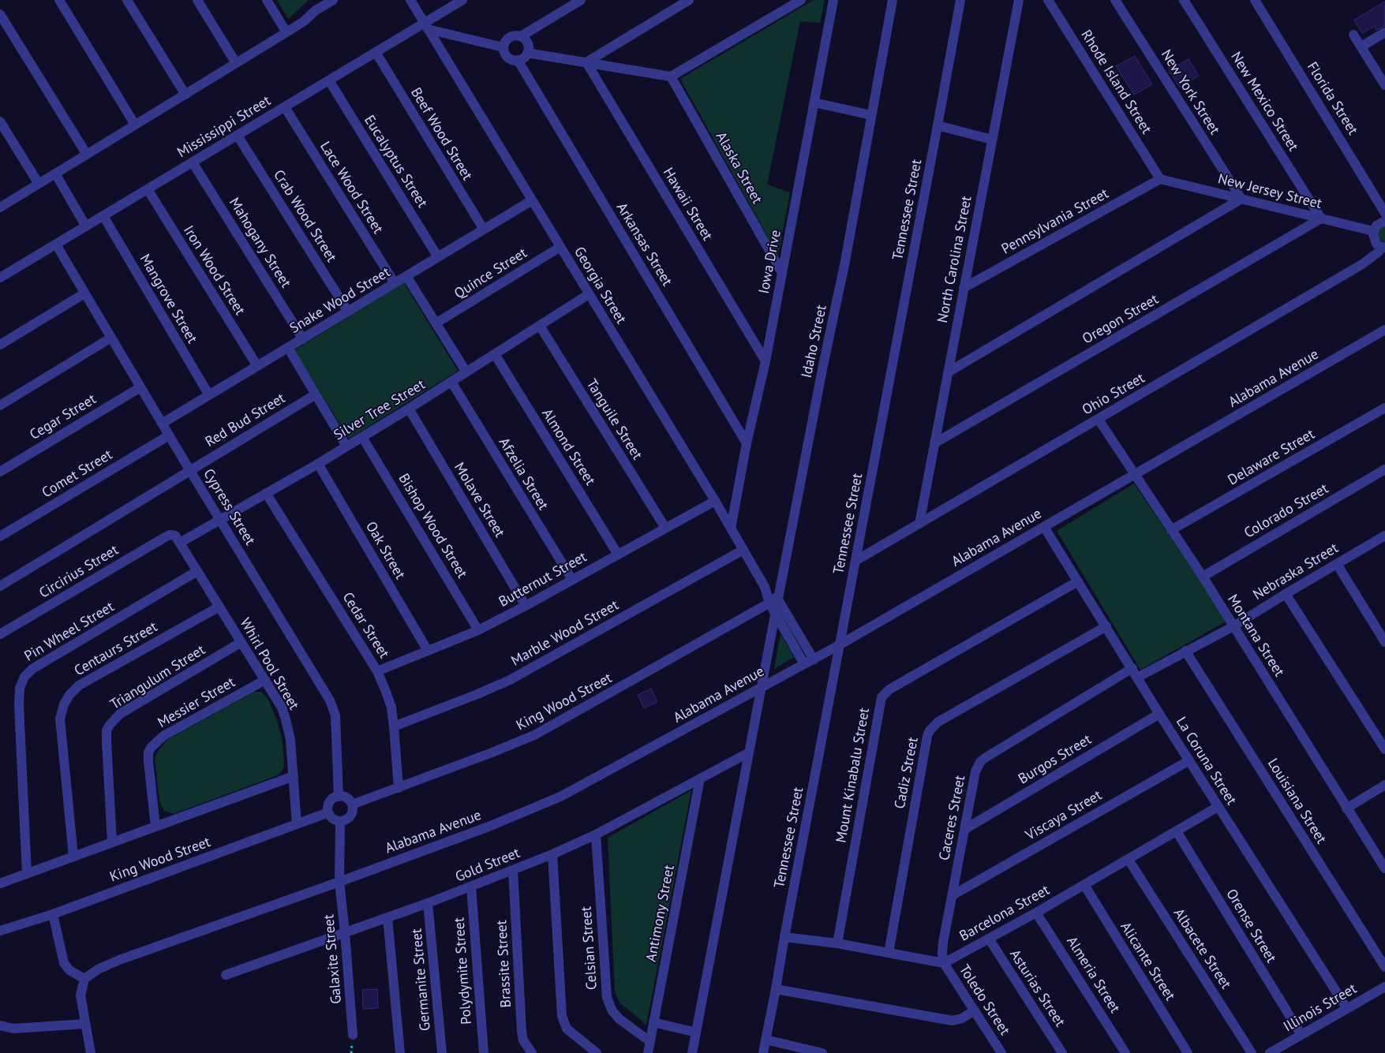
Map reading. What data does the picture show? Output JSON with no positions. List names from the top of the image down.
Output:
{
  "streets": {
    "street": [
      "Rhode Island Street",
      "New York Street",
      "Florida Street",
      "New Mexico Street",
      "Mississippi Street",
      "Beef Wood Street",
      "Eucalyptus Street",
      "Alaska Street",
      "Lace Wood Street",
      "New Jersey Street",
      "Hawaii Street",
      "Tennessee Street",
      "Crab Wood Street",
      "Pennsylvania Street",
      "Mahogany Street",
      "Arkansas Street",
      "North Carolina Street",
      "Iowa Drive",
      "Iron Wood Street",
      "Quince Street",
      "Georgia Street",
      "Mangrove Street",
      "Snake Wood Street",
      "Oregon Street",
      "Idaho Street",
      "Alabama Avenue",
      "Ohio Street",
      "Silver Tree Street",
      "Cegar Street",
      "Tanguile Street",
      "Red Bud Street",
      "Almond Street",
      "Delaware Street",
      "Comet Street",
      "Afzelia Street",
      "Molave Street",
      "Cypress Street",
      "Colorado Street",
      "Bishop Wood Street",
      "Oak Street",
      "Circirius Street",
      "Nebraska Street",
      "Butternut Street",
      "Cedar Street",
      "Pin Wheel Street",
      "Marble Wood Street",
      "Montana Street",
      "Centaurs Street",
      "Whirl Pool Street",
      "Triangulum Street",
      "King Wood Street",
      "Messier Street",
      "Burgos Street",
      "La Coruna Street",
      "Cadiz Street",
      "Mount Kinabalu Street",
      "Louisiana Street",
      "Viscaya Street",
      "Caceres Street",
      "Gold Street",
      "Antimony Street",
      "Barcelona Street",
      "Orense Street",
      "Celsian Street",
      "Albacete Street",
      "Galaxite Street",
      "Alicante Street",
      "Brassite Street",
      "Polydymite Street",
      "Almeria Street",
      "Germanite Street",
      "Asturias Street",
      "Toledo Street",
      "Illinois Street"
    ]
  },
  "crossings": [
    ["Rhode Island Street", "New Jersey Street"],
    ["Rhode Island Street", "Pennsylvania Street"],
    ["New York Street", "New Jersey Street"],
    ["New Mexico Street", "New Jersey Street"],
    ["New Mexico Street", "Oregon Street"],
    ["Mississippi Street", "Beef Wood Street"],
    ["Mississippi Street", "Eucalyptus Street"],
    ["Mississippi Street", "Lace Wood Street"],
    ["Mississippi Street", "Crab Wood Street"],
    ["Mississippi Street", "Mahogany Street"],
    ["Mississippi Street", "Iron Wood Street"],
    ["Mississippi Street", "Georgia Street"],
    ["Mississippi Street", "Mangrove Street"],
    ["Mississippi Street", "Cypress Street"],
    ["Beef Wood Street", "Snake Wood Street"],
    ["Eucalyptus Street", "Snake Wood Street"],
    ["Alaska Street", "Iowa Drive"],
    ["Lace Wood Street", "Snake Wood Street"],
    ["New Jersey Street", "Pennsylvania Street"],
    ["New Jersey Street", "Oregon Street"],
    ["Hawaii Street", "Iowa Drive"],
    ["Tennessee Street", "Alabama Avenue"],
    ["Tennessee Street", "Ohio Street"],
    ["Crab Wood Street", "Snake Wood Street"],
    ["Pennsylvania Street", "North Carolina Street"],
    ["Mahogany Street", "Snake Wood Street"],
    ["Arkansas Street", "Iowa Drive"],
    ["North Carolina Street", "Oregon Street"],
    ["North Carolina Street", "Ohio Street"],
    ["Iowa Drive", "Georgia Street"],
    ["Iron Wood Street", "Snake Wood Street"],
    ["Quince Street", "Georgia Street"],
    ["Georgia Street", "Snake Wood Street"],
    ["Georgia Street", "Idaho Street"],
    ["Georgia Street", "Alabama Avenue"],
    ["Georgia Street", "Silver Tree Street"],
    ["Georgia Street", "Butternut Street"],
    ["Georgia Street", "Marble Wood Street"],
    ["Georgia Street", "King Wood Street"],
    ["Mangrove Street", "Snake Wood Street"],
    ["Snake Wood Street", "Cypress Street"],
    ["Idaho Street", "Alabama Avenue"],
    ["Idaho Street", "King Wood Street"],
    ["Idaho Street", "Gold Street"],
    ["Alabama Avenue", "Montana Street"],
    ["Alabama Avenue", "La Coruna Street"],
    ["Alabama Avenue", "Galaxite Street"],
    ["Ohio Street", "Montana Street"],
    ["Silver Tree Street", "Tanguile Street"],
    ["Silver Tree Street", "Almond Street"],
    ["Silver Tree Street", "Afzelia Street"],
    ["Silver Tree Street", "Molave Street"],
    ["Silver Tree Street", "Cypress Street"],
    ["Silver Tree Street", "Bishop Wood Street"],
    ["Silver Tree Street", "Oak Street"],
    ["Silver Tree Street", "Cedar Street"],
    ["Silver Tree Street", "Whirl Pool Street"],
    ["Cegar Street", "Cypress Street"],
    ["Tanguile Street", "Butternut Street"],
    ["Red Bud Street", "Cypress Street"],
    ["Almond Street", "Butternut Street"],
    ["Delaware Street", "Montana Street"],
    ["Comet Street", "Cypress Street"],
    ["Afzelia Street", "Butternut Street"],
    ["Molave Street", "Butternut Street"],
    ["Cypress Street", "King Wood Street"],
    ["Colorado Street", "Montana Street"],
    ["Bishop Wood Street", "Butternut Street"],
    ["Oak Street", "Butternut Street"],
    ["Circirius Street", "Whirl Pool Street"],
    ["Nebraska Street", "Montana Street"],
    ["Nebraska Street", "La Coruna Street"],
    ["Nebraska Street", "Louisiana Street"],
    ["Butternut Street", "Cedar Street"],
    ["Cedar Street", "Marble Wood Street"],
    ["Cedar Street", "King Wood Street"],
    ["Pin Wheel Street", "Whirl Pool Street"],
    ["Centaurs Street", "Whirl Pool Street"],
    ["Whirl Pool Street", "Triangulum Street"],
    ["Whirl Pool Street", "King Wood Street"],
    ["Whirl Pool Street", "Messier Street"],
    ["Burgos Street", "La Coruna Street"],
    ["Burgos Street", "Caceres Street"],
    ["La Coruna Street", "Cadiz Street"],
    ["La Coruna Street", "Mount Kinabalu Street"],
    ["La Coruna Street", "Viscaya Street"],
    ["La Coruna Street", "Caceres Street"],
    ["La Coruna Street", "Barcelona Street"],
    ["La Coruna Street", "Illinois Street"],
    ["Viscaya Street", "Caceres Street"],
    ["Caceres Street", "Barcelona Street"],
    ["Caceres Street", "Toledo Street"],
    ["Gold Street", "Antimony Street"],
    ["Gold Street", "Celsian Street"],
    ["Gold Street", "Galaxite Street"],
    ["Gold Street", "Brassite Street"],
    ["Gold Street", "Polydymite Street"],
    ["Gold Street", "Germanite Street"],
    ["Antimony Street", "Celsian Street"],
    ["Barcelona Street", "Orense Street"],
    ["Barcelona Street", "Albacete Street"],
    ["Barcelona Street", "Alicante Street"],
    ["Barcelona Street", "Almeria Street"],
    ["Barcelona Street", "Asturias Street"],
    ["Barcelona Street", "Toledo Street"],
    ["Orense Street", "Illinois Street"]
  ]
}
